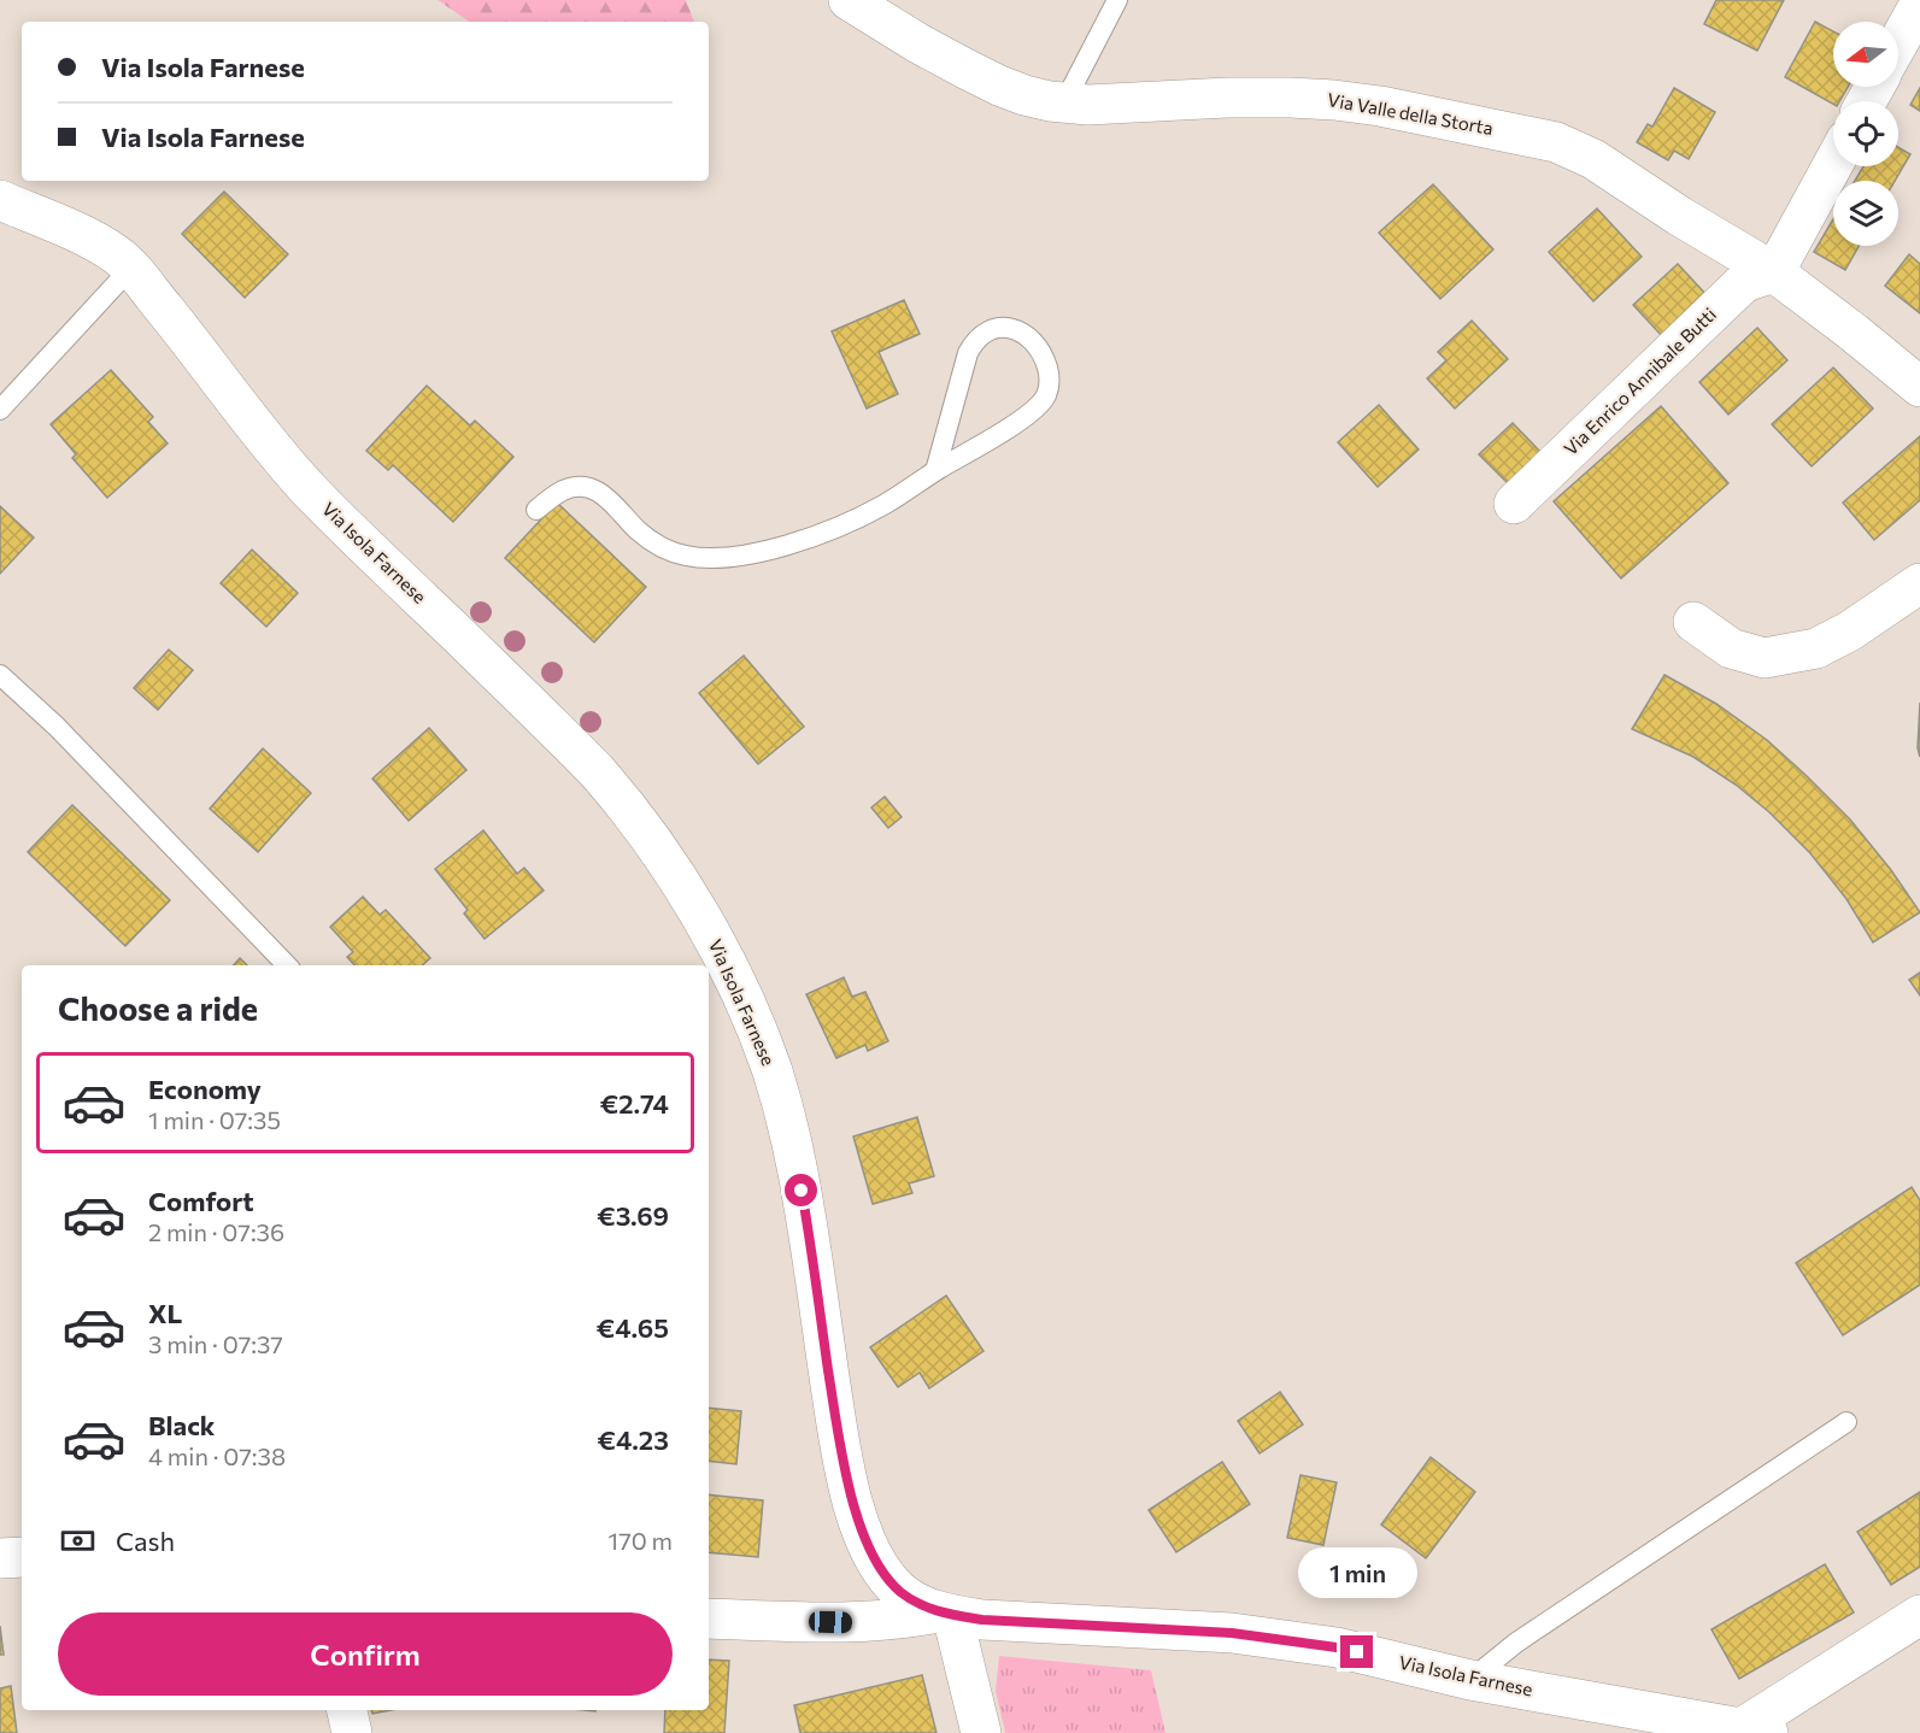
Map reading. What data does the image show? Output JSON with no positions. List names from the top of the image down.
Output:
{
  "streets": {
    "street": ["Via Valle della Storta", "Via Enrico Annibale Butti", "Via Isola Farnese"]
  },
  "crossings": [
    ["Via Valle della Storta", "Via Enrico Annibale Butti"]
  ],
  "north": "left",
  "page": {
    "banner": ["Via Isola Farnese", "Via Isola Farnese"],
    "heading": "Choose a ride",
    "list": [
      {
        "name": "Economy",
        "note": "1 min · 07:35",
        "value": "€2.74"
      },
      {
        "name": "Comfort",
        "note": "2 min · 07:36",
        "value": "€3.69"
      },
      {
        "name": "XL",
        "note": "3 min · 07:37",
        "value": "€4.65"
      },
      {
        "name": "Black",
        "note": "4 min · 07:38",
        "value": "€4.23"
      }
    ],
    "pay": ["Cash", "170 m"],
    "bubble": "1 min",
    "buttons": "Confirm"
  }
}
